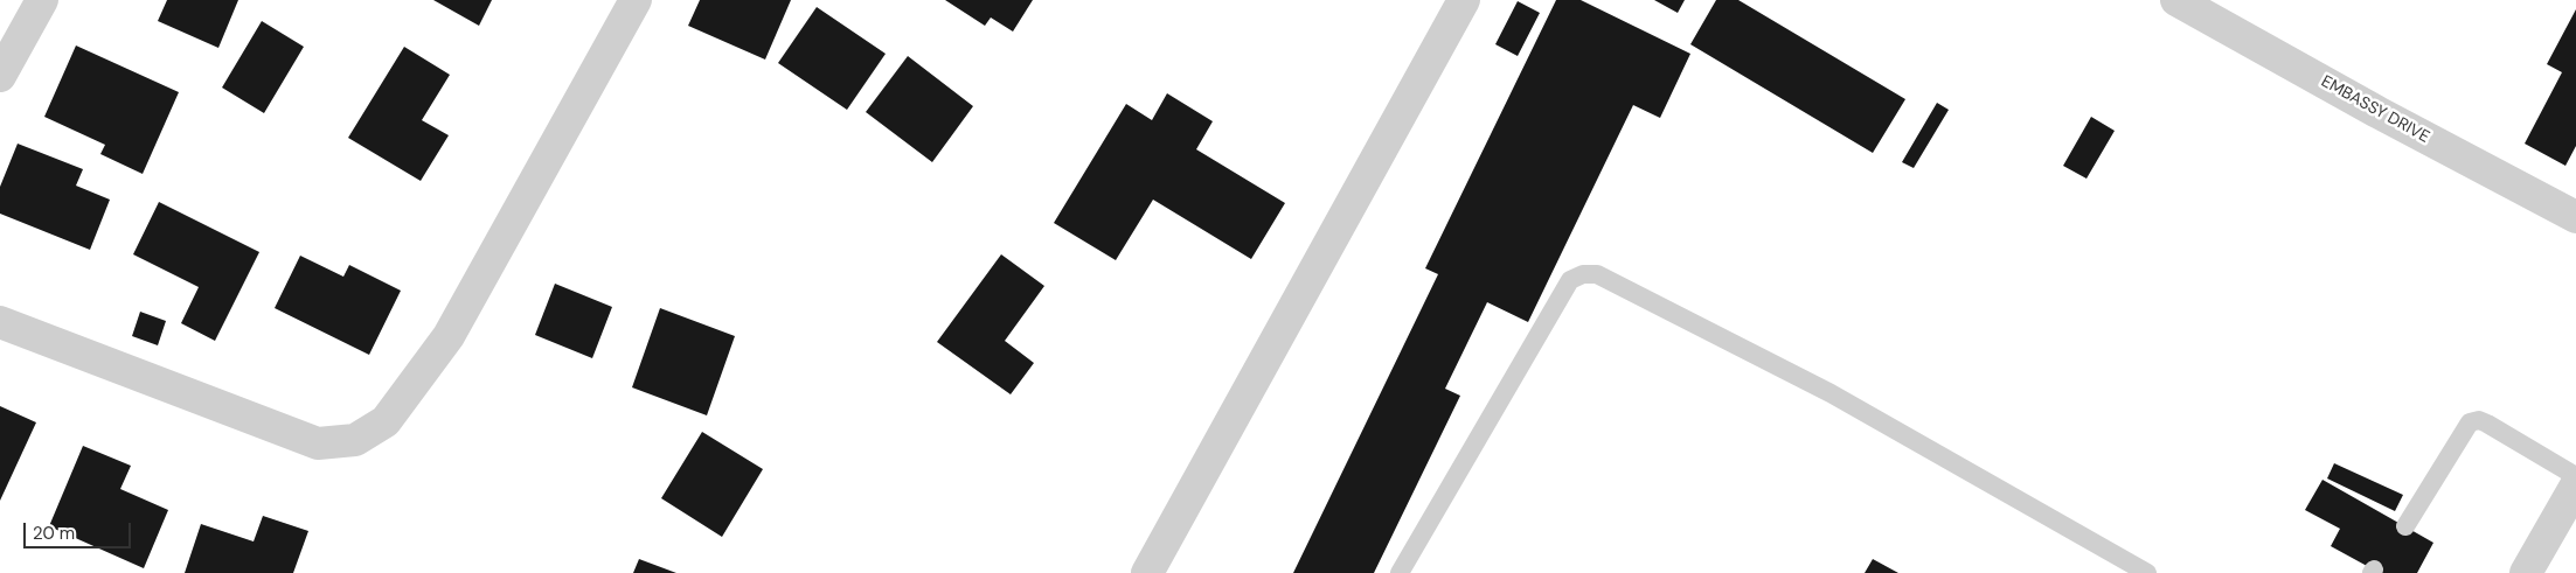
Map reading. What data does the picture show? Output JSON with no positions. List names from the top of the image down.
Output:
{
  "streets": {
    "street": ["EMBASSY DRIVE"]
  },
  "scale_bar": "20 m"
}
